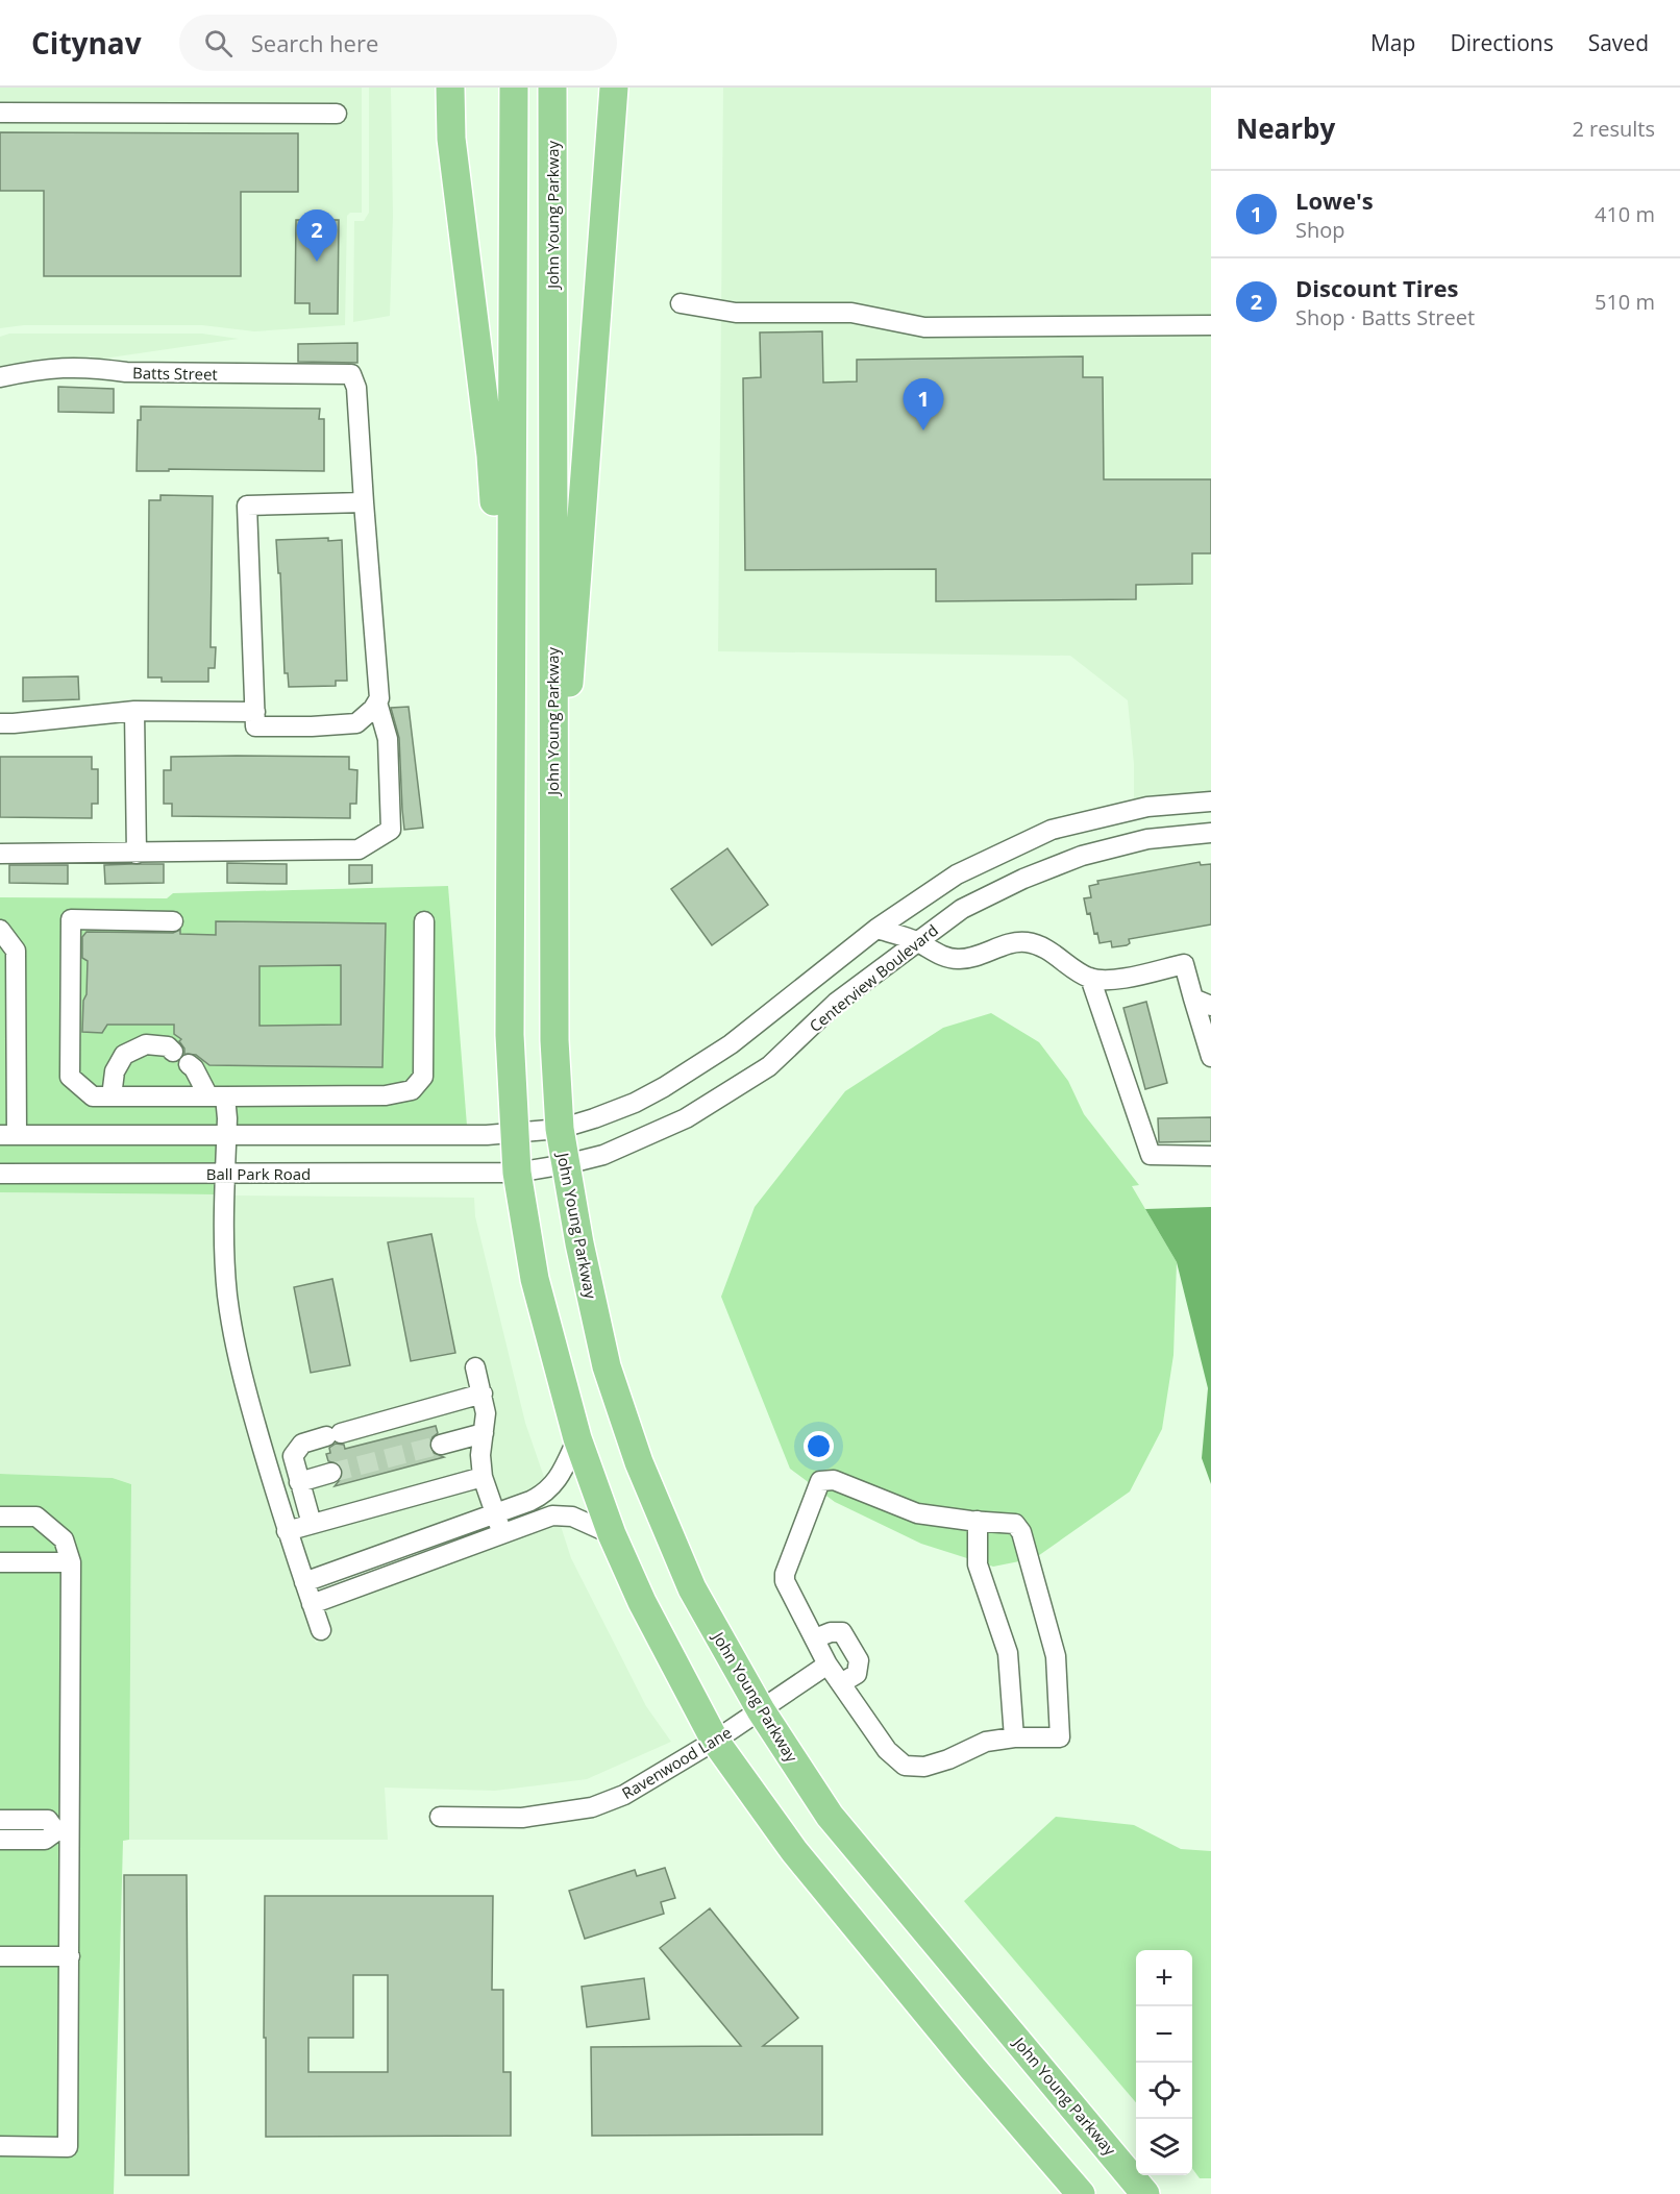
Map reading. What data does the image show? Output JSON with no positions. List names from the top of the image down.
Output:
{
  "streets": {
    "highway": ["John Young Parkway"],
    "street": [
      "Batts Street",
      "Centerview Boulevard",
      "Ball Park Road",
      "Ravenwood Lane"
    ]
  },
  "crossings": [
    ["John Young Parkway", "Centerview Boulevard"],
    ["John Young Parkway", "Ravenwood Lane"],
    ["Centerview Boulevard", "Ball Park Road"]
  ],
  "page": {
    "header": "Citynav",
    "search": "Search here",
    "nav": ["Map", "Directions", "Saved"],
    "heading": ["Nearby", "2 results"],
    "list": [
      {
        "mark": "1",
        "name": "Lowe's",
        "note": "Shop",
        "value": "410 m"
      },
      {
        "mark": "2",
        "name": "Discount Tires",
        "note": "Shop · Batts Street",
        "value": "510 m"
      }
    ],
    "pins": ["2", "1"],
    "map_buttons": ["+", "−"]
  }
}
